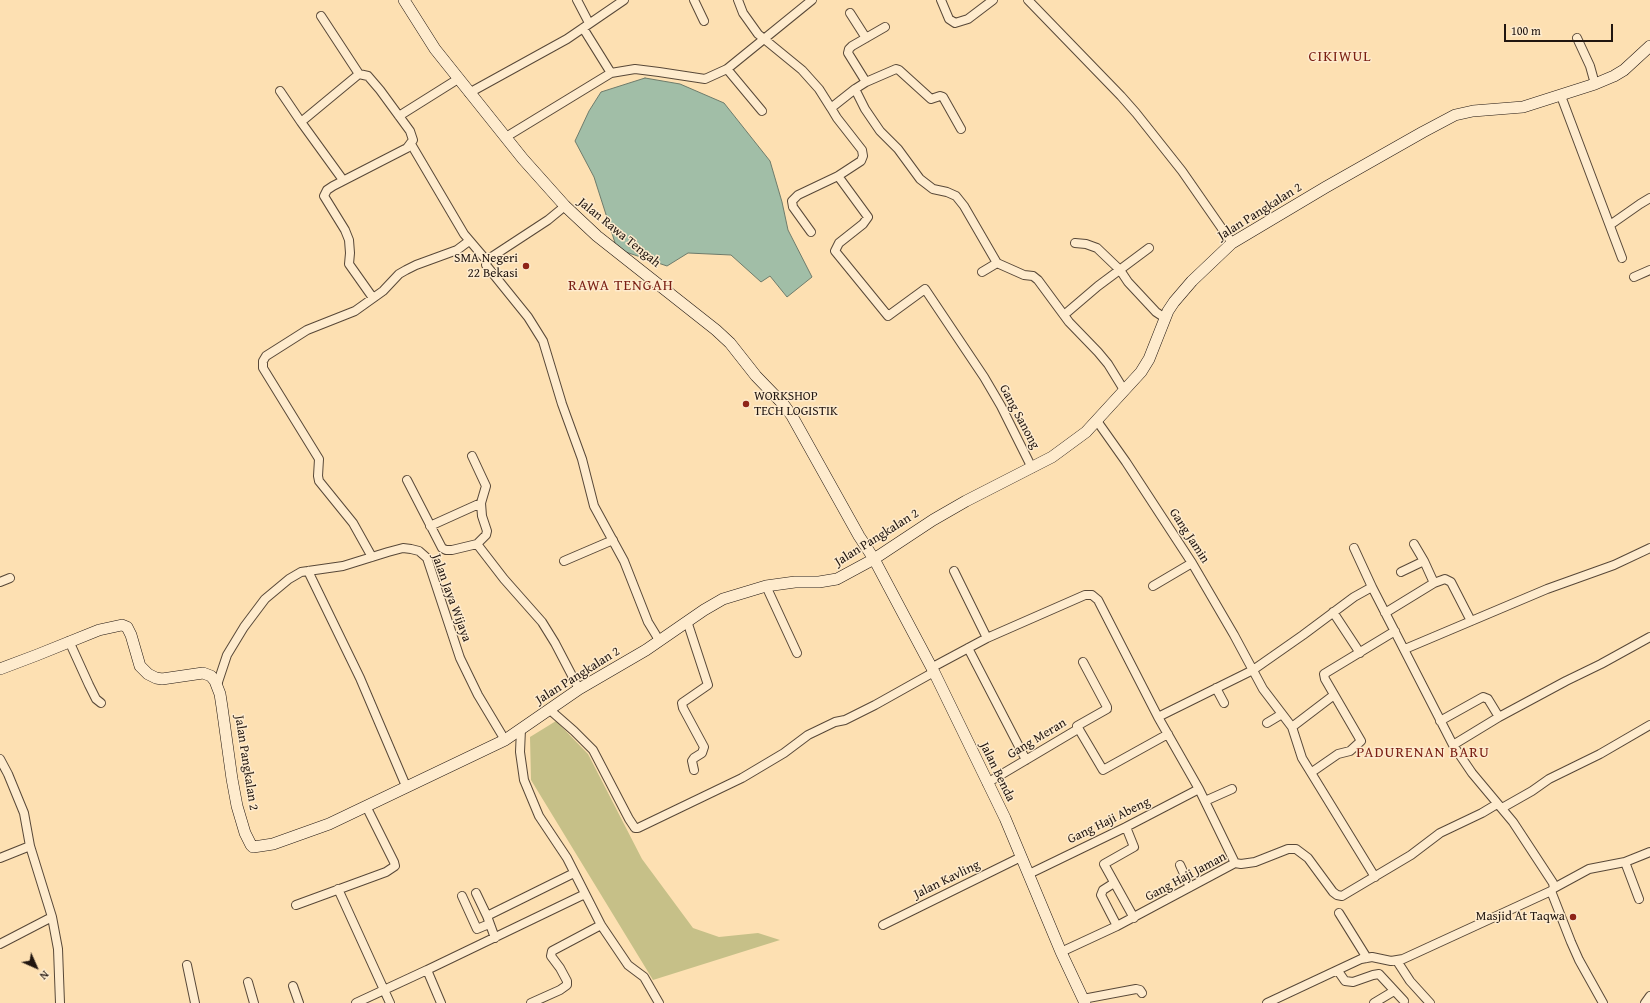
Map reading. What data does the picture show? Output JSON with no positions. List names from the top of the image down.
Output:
{
  "streets": {
    "street": [
      "Jalan Pangkalan 2",
      "Jalan Rawa Tengah",
      "Gang Sanong",
      "Gang Jamin",
      "Jalan Jaya Wijaya",
      "Gang Meran",
      "Jalan Benda",
      "Gang Haji Abeng",
      "Gang Haji Jaman",
      "Jalan Kavling"
    ]
  },
  "crossings": [
    ["Jalan Pangkalan 2", "Jalan Rawa Tengah"],
    ["Jalan Pangkalan 2", "Gang Sanong"],
    ["Jalan Pangkalan 2", "Gang Jamin"],
    ["Jalan Pangkalan 2", "Jalan Jaya Wijaya"],
    ["Jalan Pangkalan 2", "Jalan Benda"],
    ["Jalan Rawa Tengah", "Jalan Benda"],
    ["Gang Meran", "Jalan Benda"],
    ["Jalan Benda", "Gang Haji Abeng"],
    ["Jalan Benda", "Gang Haji Jaman"],
    ["Jalan Benda", "Jalan Kavling"]
  ],
  "districts": ["CIKIWUL", "RAWA TENGAH", "PADURENAN BARU"],
  "places": ["SMA Negeri 22 Bekasi", "WORKSHOP TECH LOGISTIK", "Masjid At Taqwa"],
  "scale_bar": "100 m",
  "north": "bottom right"
}
